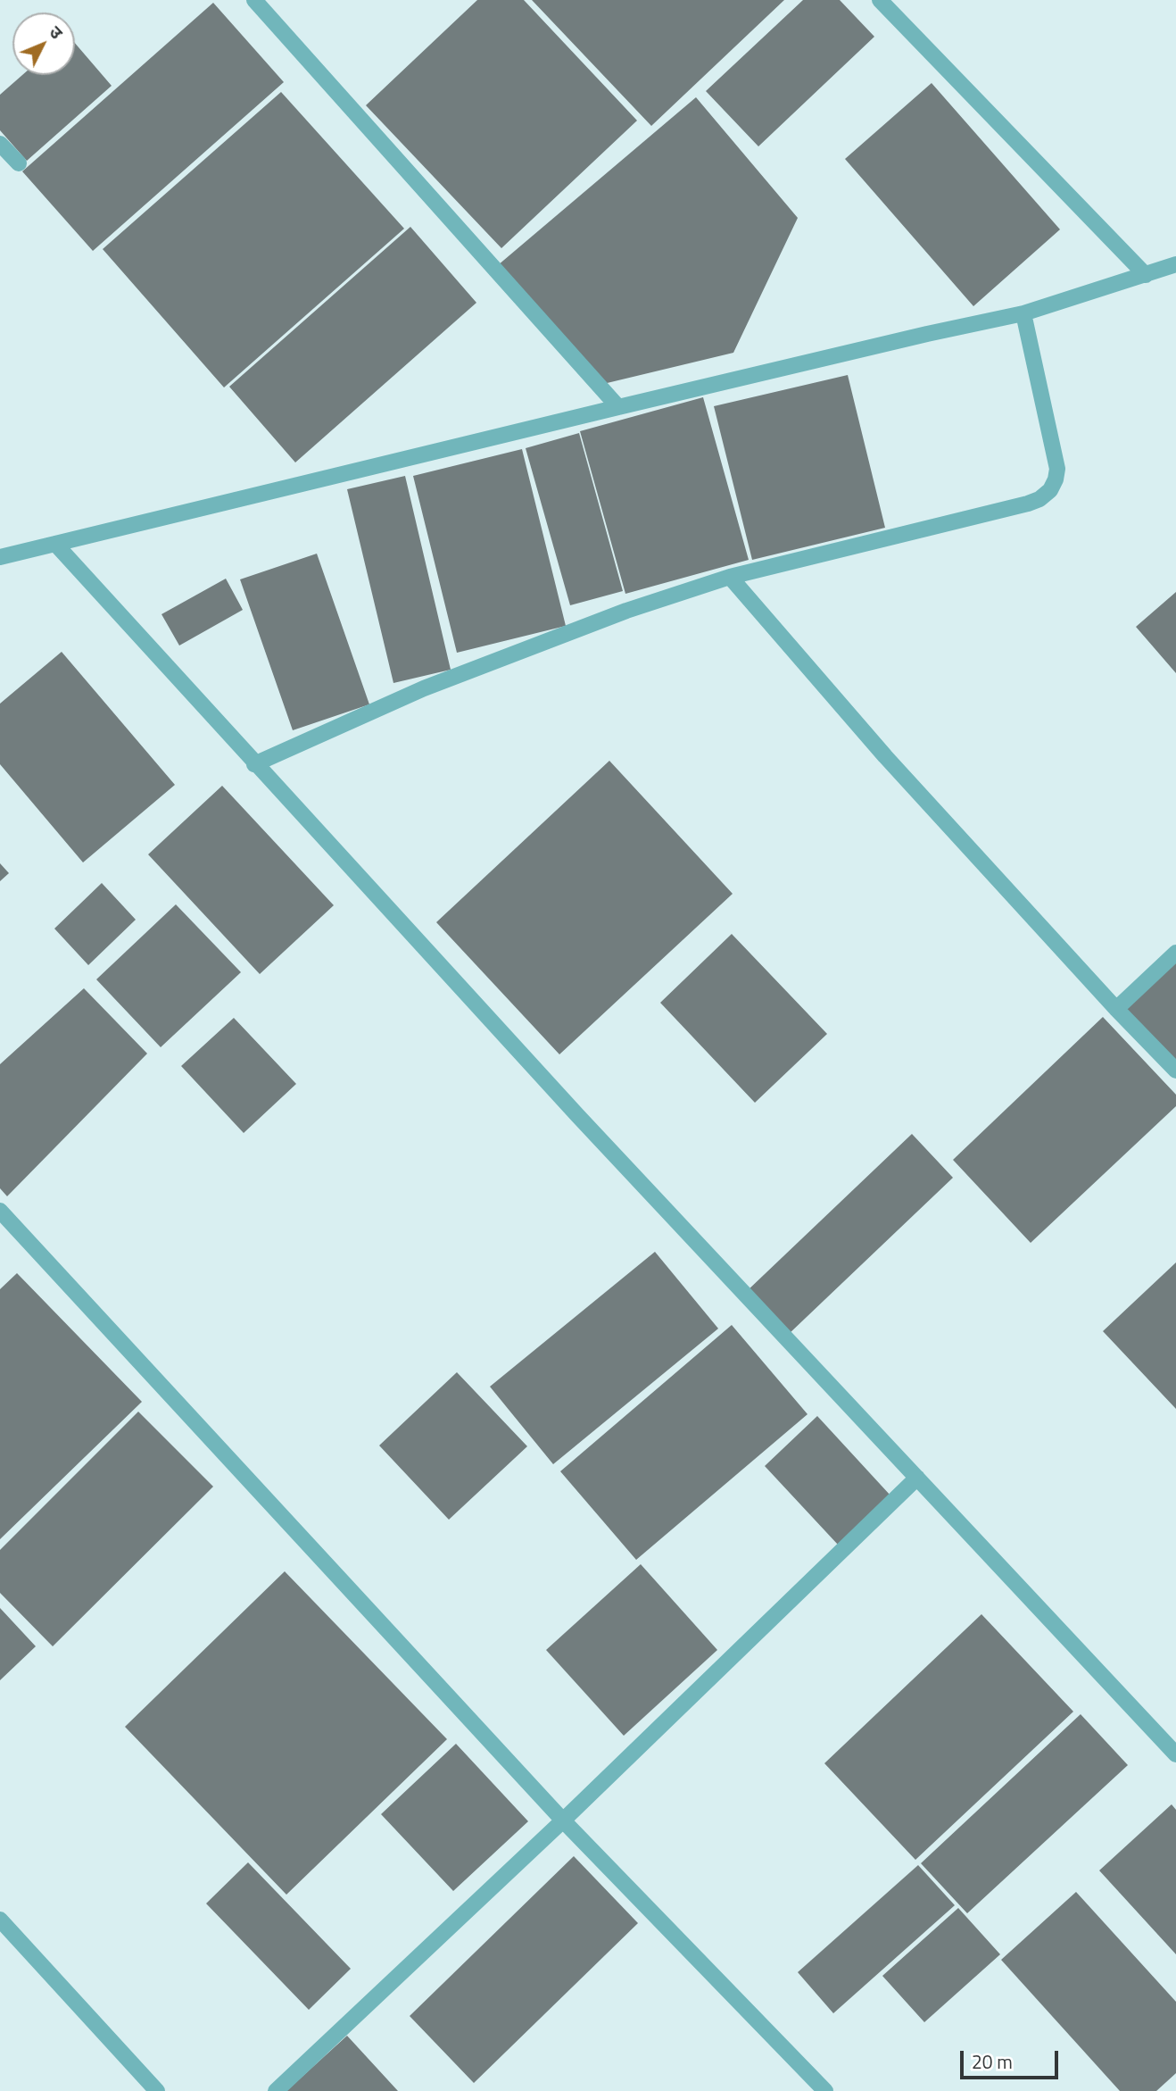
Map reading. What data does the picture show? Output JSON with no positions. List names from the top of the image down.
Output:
{
  "scale_bar": "20 m",
  "north": "top right"
}
